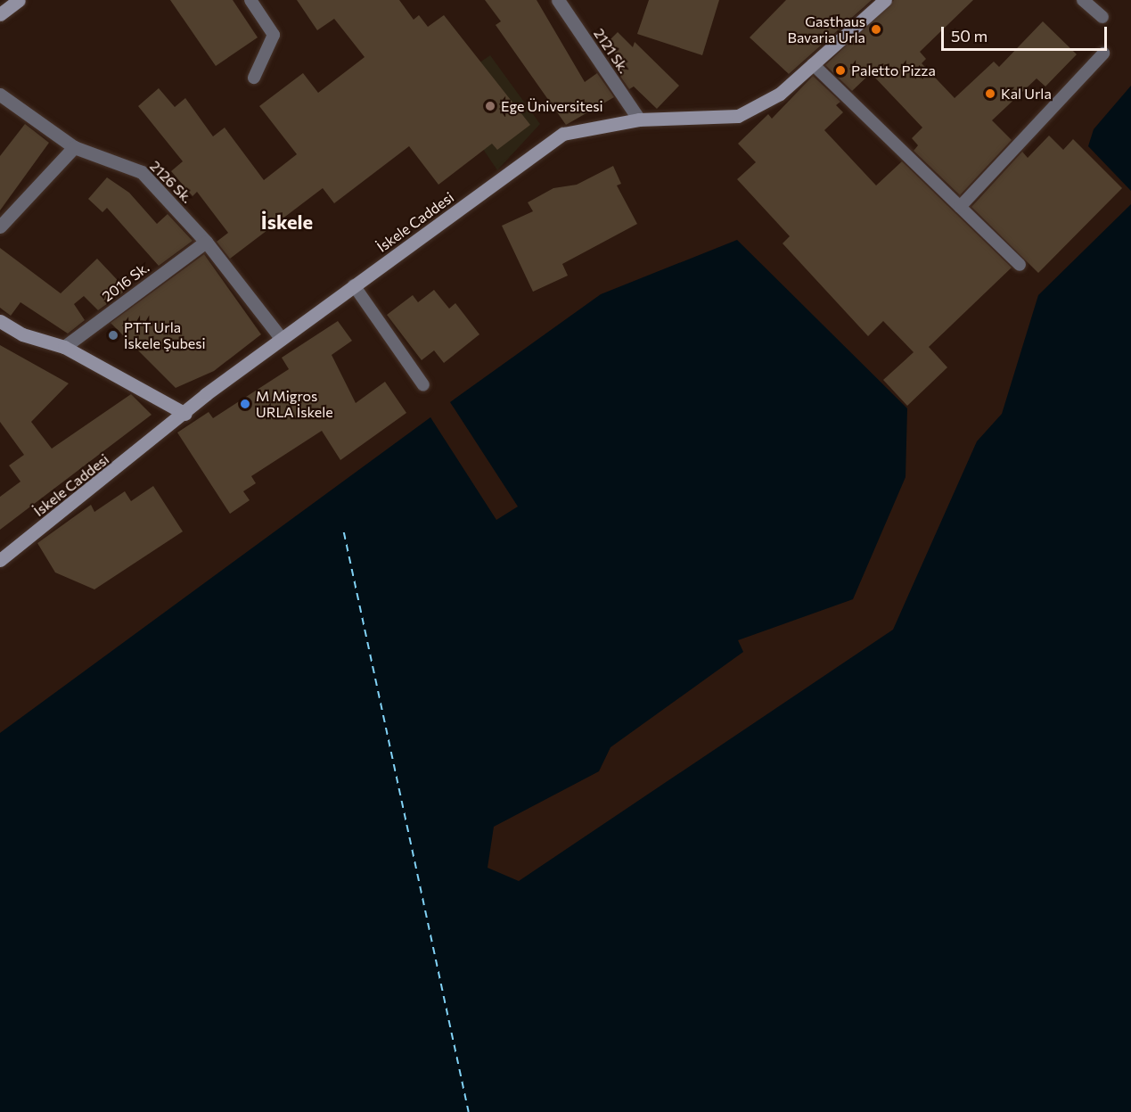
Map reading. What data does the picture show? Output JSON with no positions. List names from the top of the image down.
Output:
{
  "streets": {
    "street": [
      "2121 Sk.",
      "2126 Sk.",
      "İskele Caddesi",
      "2016 Sk."
    ]
  },
  "crossings": [
    ["2121 Sk.", "İskele Caddesi"],
    ["2126 Sk.", "İskele Caddesi"],
    ["2126 Sk.", "2016 Sk."]
  ],
  "districts": ["İskele"],
  "places": [
    "Gasthaus Bavaria Urla",
    "Paletto Pizza",
    "Kal Urla",
    "Ege Üniversitesi",
    "PTT Urla İskele Şubesi",
    "M Migros URLA İskele"
  ],
  "scale_bar": "50 m"
}
